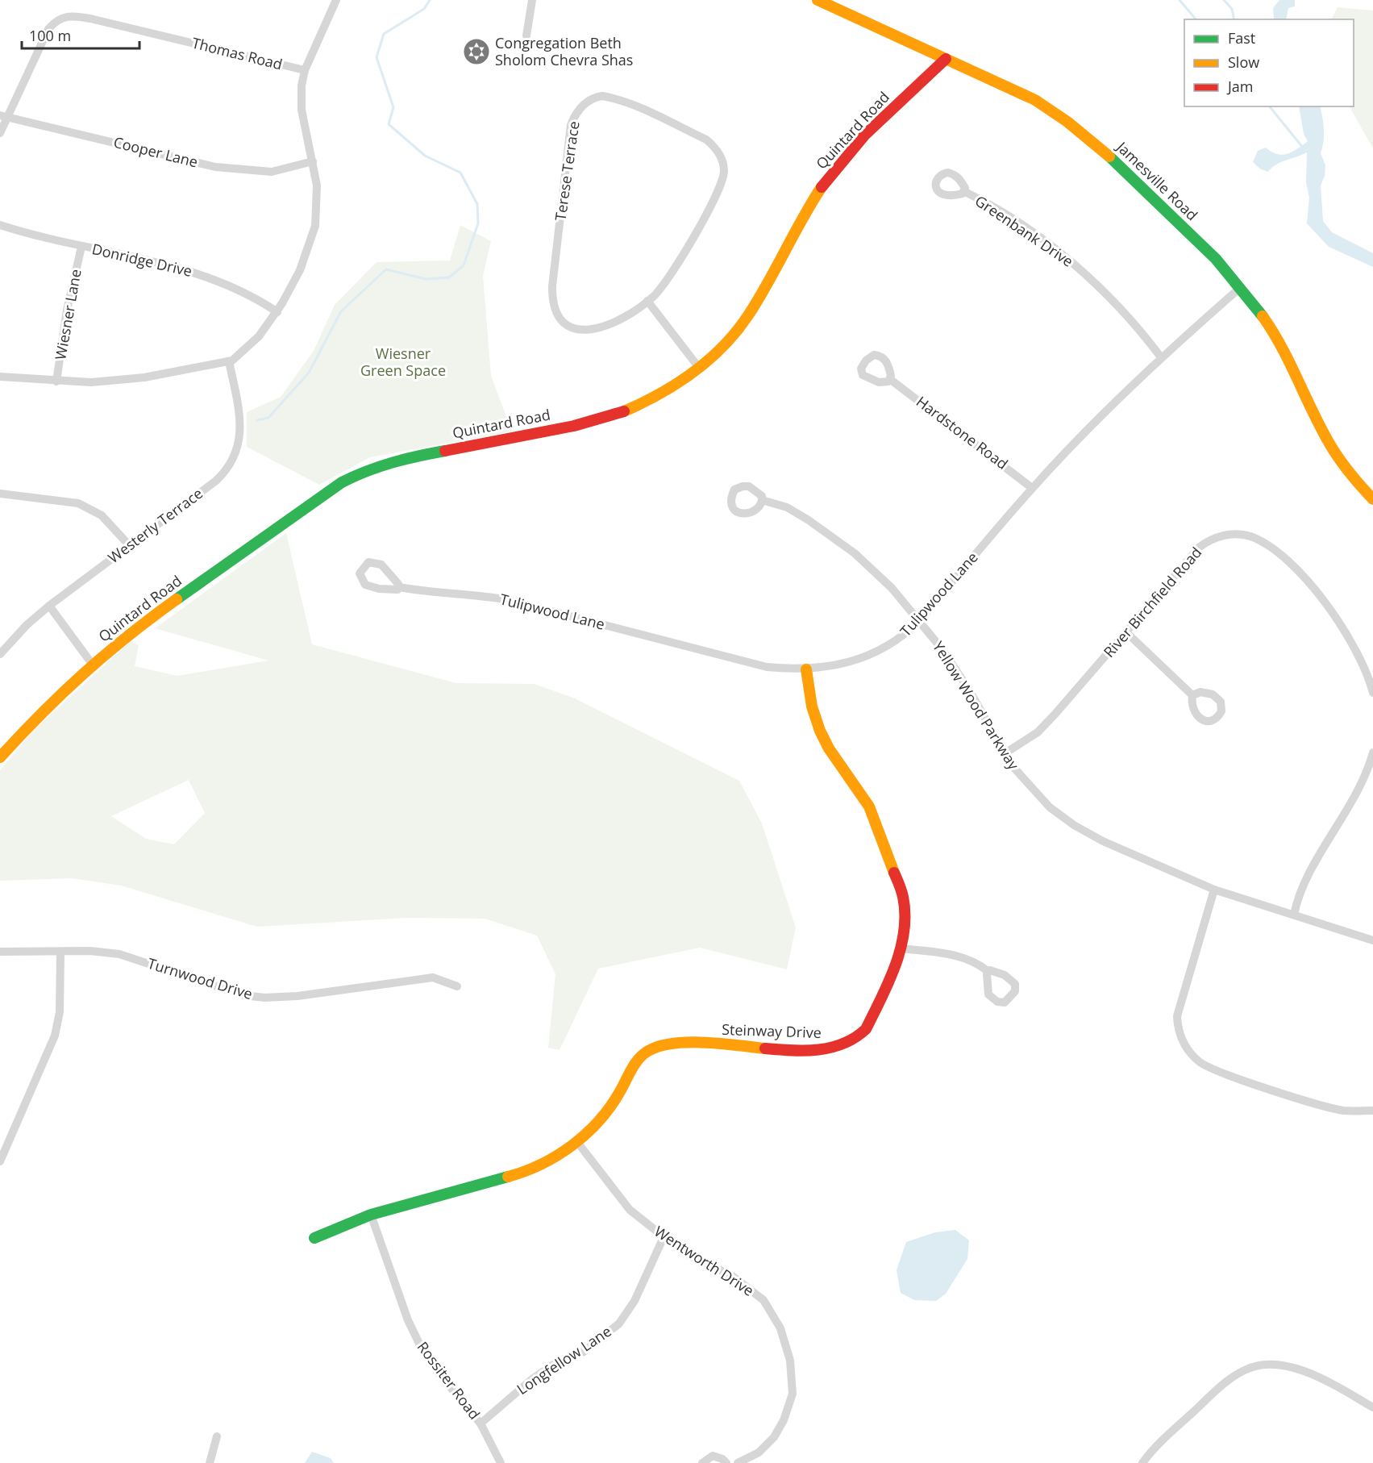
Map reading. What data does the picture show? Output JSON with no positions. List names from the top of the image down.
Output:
{
  "streets": {
    "street": [
      "Thomas Road",
      "Quintard Road",
      "Cooper Lane",
      "Terese Terrace",
      "Jamesville Road",
      "Greenbank Drive",
      "Donridge Drive",
      "Wiesner Lane",
      "Hardstone Road",
      "Westerly Terrace",
      "Tulipwood Lane",
      "River Birchfield Road",
      "Yellow Wood Parkway",
      "Turnwood Drive",
      "Steinway Drive",
      "Wentworth Drive",
      "Longfellow Lane",
      "Rossiter Road"
    ]
  },
  "crossings": [
    ["Thomas Road", "Cooper Lane"],
    ["Quintard Road", "Jamesville Road"],
    ["Jamesville Road", "Tulipwood Lane"],
    ["Greenbank Drive", "Tulipwood Lane"],
    ["Donridge Drive", "Wiesner Lane"],
    ["Hardstone Road", "Tulipwood Lane"],
    ["Tulipwood Lane", "Yellow Wood Parkway"],
    ["Tulipwood Lane", "Steinway Drive"],
    ["River Birchfield Road", "Yellow Wood Parkway"],
    ["Steinway Drive", "Wentworth Drive"],
    ["Steinway Drive", "Rossiter Road"],
    ["Wentworth Drive", "Longfellow Lane"],
    ["Longfellow Lane", "Rossiter Road"]
  ],
  "parks": ["Wiesner Green Space"],
  "places": {
    "synagogue": ["Congregation Beth Sholom Chevra Shas"]
  },
  "legend": ["Fast", "Slow", "Jam"],
  "scale_bar": "100 m"
}
